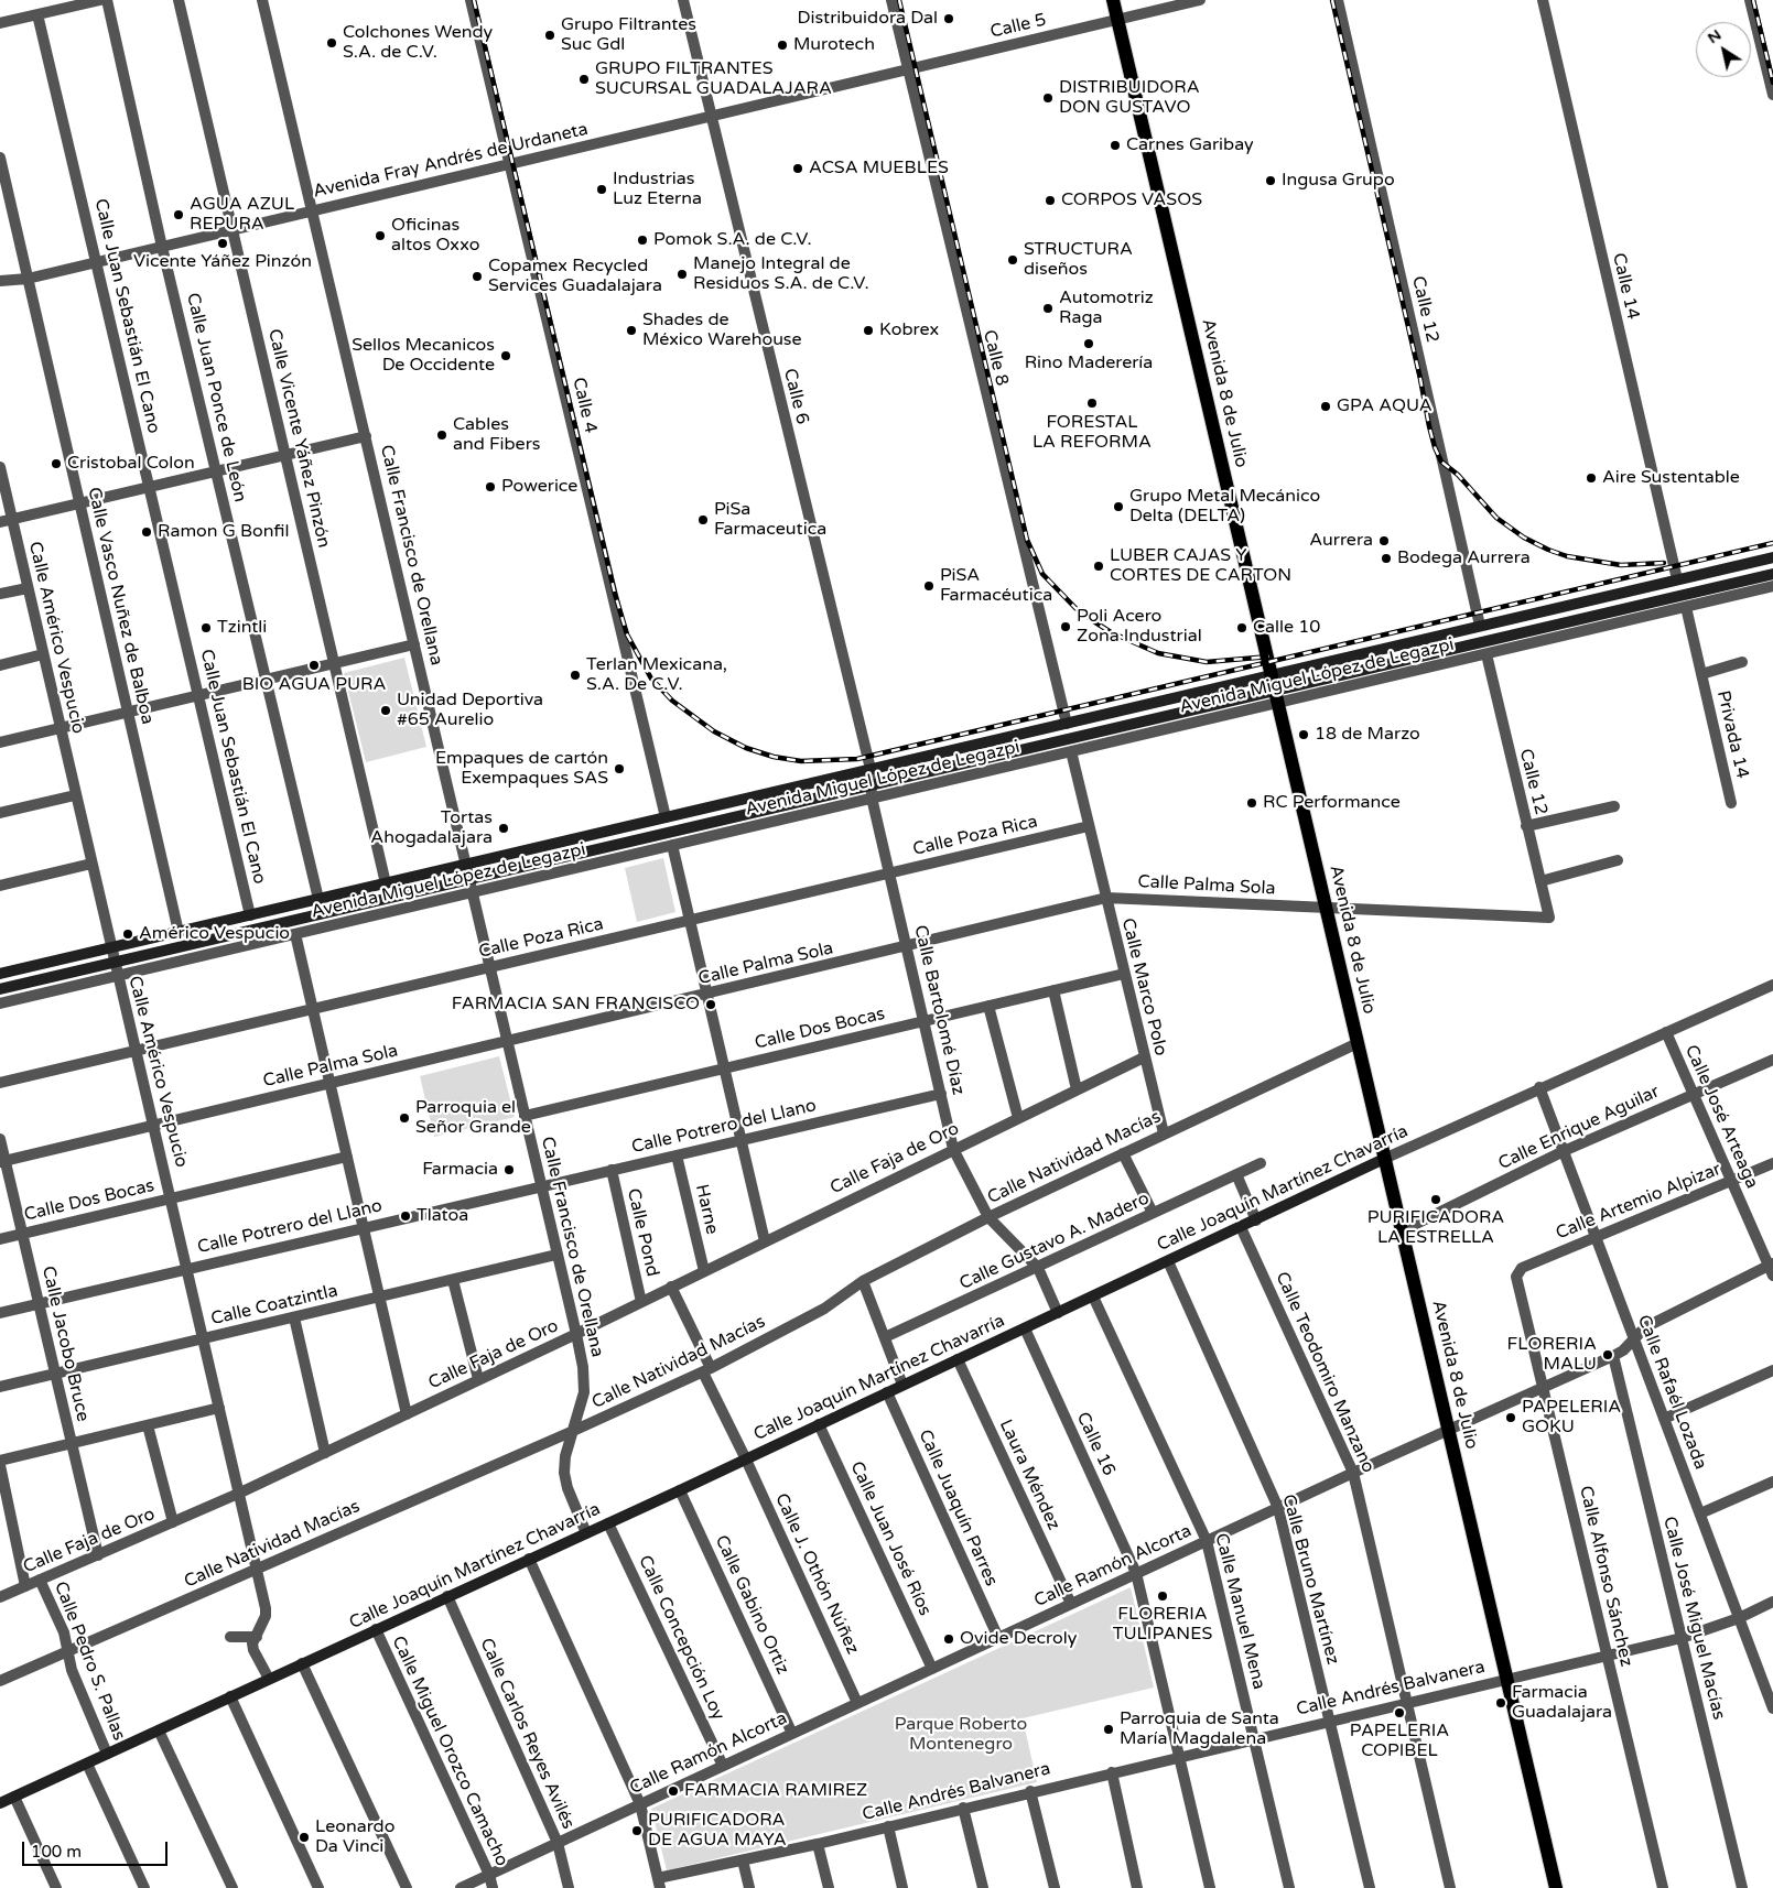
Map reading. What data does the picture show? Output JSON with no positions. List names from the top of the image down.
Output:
{
  "streets": {
    "main road": ["Avenida 8 de Julio", "Avenida Miguel López de Legazpi", "Calle Joaquín Martínez Chavarría"],
    "street": [
      "Calle 5",
      "Avenida Fray Andrés de Urdaneta",
      "Calle 14",
      "Calle 12",
      "Calle Juan Sebastián El Cano",
      "Calle 8",
      "Calle 6",
      "Calle Juan Ponce de León",
      "Calle 4",
      "Calle Vicente Yáñez Pinzón",
      "Calle Francisco de Orellana",
      "Calle Vasco Nuñez de Balboa",
      "Calle Américo Vespucio",
      "Privada 14",
      "Calle Poza Rica",
      "Calle Palma Sola",
      "Calle Marco Polo",
      "Calle Bartolomé Díaz",
      "Calle Dos Bocas",
      "Calle José Arteaga",
      "Calle Potrero del Llano",
      "Calle Enrique Aguilar",
      "Calle Natividad Macías",
      "Calle Faja de Oro",
      "Calle Artemio Alpizar",
      "Harne",
      "Calle Pond",
      "Calle Gustavo A. Madero",
      "Calle Coatzintla",
      "Calle Jacobo Bruce",
      "Calle Teodomiro Manzano",
      "Calle Rafaél Lozada",
      "Calle 16",
      "Laura Méndez",
      "Calle Juaquín Parres",
      "Calle Juan José Ríos",
      "Calle Ramón Alcorta",
      "Calle J. Othón Núñez",
      "Calle Alfonso Sánchez",
      "Calle Bruno Martínez",
      "Calle Gabino Ortiz",
      "Calle Manuel Mena",
      "Calle José Miguel Macías",
      "Calle Concepción Loy",
      "Calle Pedro S. Pallas",
      "Calle Andrés Balvanera",
      "Calle Carlos Reyes Avilés",
      "Calle Miguel Orozco Camacho"
    ]
  },
  "crossings": [
    ["Calle 5", "Avenida Fray Andrés de Urdaneta"],
    ["Calle 5", "Calle 8"],
    ["Calle 5", "Avenida 8 de Julio"],
    ["Avenida Fray Andrés de Urdaneta", "Calle Juan Sebastián El Cano"],
    ["Avenida Fray Andrés de Urdaneta", "Calle 8"],
    ["Avenida Fray Andrés de Urdaneta", "Calle 6"],
    ["Avenida Fray Andrés de Urdaneta", "Calle Juan Ponce de León"],
    ["Avenida Fray Andrés de Urdaneta", "Calle 4"],
    ["Avenida Fray Andrés de Urdaneta", "Calle Vicente Yáñez Pinzón"],
    ["Avenida Fray Andrés de Urdaneta", "Calle Francisco de Orellana"],
    ["Avenida Fray Andrés de Urdaneta", "Calle Vasco Nuñez de Balboa"],
    ["Calle 14", "Avenida Miguel López de Legazpi"],
    ["Calle 12", "Avenida Miguel López de Legazpi"],
    ["Calle 12", "Calle Palma Sola"],
    ["Calle Juan Sebastián El Cano", "Avenida Miguel López de Legazpi"],
    ["Calle 8", "Avenida Miguel López de Legazpi"],
    ["Avenida 8 de Julio", "Avenida Miguel López de Legazpi"],
    ["Avenida 8 de Julio", "Calle Palma Sola"],
    ["Avenida 8 de Julio", "Calle Enrique Aguilar"],
    ["Avenida 8 de Julio", "Calle Natividad Macías"],
    ["Avenida 8 de Julio", "Calle Joaquín Martínez Chavarría"],
    ["Avenida 8 de Julio", "Calle Ramón Alcorta"],
    ["Avenida 8 de Julio", "Calle Andrés Balvanera"],
    ["Calle 6", "Avenida Miguel López de Legazpi"],
    ["Calle 6", "Calle Bartolomé Díaz"],
    ["Calle Juan Ponce de León", "Avenida Miguel López de Legazpi"],
    ["Calle 4", "Avenida Miguel López de Legazpi"],
    ["Calle Vicente Yáñez Pinzón", "Avenida Miguel López de Legazpi"],
    ["Calle Francisco de Orellana", "Avenida Miguel López de Legazpi"],
    ["Calle Francisco de Orellana", "Calle Poza Rica"],
    ["Calle Francisco de Orellana", "Calle Palma Sola"],
    ["Calle Francisco de Orellana", "Calle Dos Bocas"],
    ["Calle Francisco de Orellana", "Calle Potrero del Llano"],
    ["Calle Francisco de Orellana", "Calle Natividad Macías"],
    ["Calle Francisco de Orellana", "Calle Faja de Oro"],
    ["Calle Francisco de Orellana", "Calle Joaquín Martínez Chavarría"],
    ["Calle Francisco de Orellana", "Calle Coatzintla"],
    ["Calle Vasco Nuñez de Balboa", "Avenida Miguel López de Legazpi"],
    ["Calle Américo Vespucio", "Avenida Miguel López de Legazpi"],
    ["Calle Américo Vespucio", "Calle Poza Rica"],
    ["Calle Américo Vespucio", "Calle Palma Sola"],
    ["Calle Américo Vespucio", "Calle Dos Bocas"],
    ["Calle Américo Vespucio", "Calle Potrero del Llano"],
    ["Calle Américo Vespucio", "Calle Natividad Macías"],
    ["Calle Américo Vespucio", "Calle Faja de Oro"],
    ["Calle Américo Vespucio", "Calle Joaquín Martínez Chavarría"],
    ["Calle Américo Vespucio", "Calle Coatzintla"],
    ["Avenida Miguel López de Legazpi", "Calle Marco Polo"],
    ["Avenida Miguel López de Legazpi", "Calle Bartolomé Díaz"],
    ["Calle Poza Rica", "Calle Marco Polo"],
    ["Calle Poza Rica", "Calle Bartolomé Díaz"],
    ["Calle Palma Sola", "Calle Marco Polo"],
    ["Calle Palma Sola", "Calle Bartolomé Díaz"],
    ["Calle Palma Sola", "Calle Jacobo Bruce"],
    ["Calle Marco Polo", "Calle Dos Bocas"],
    ["Calle Marco Polo", "Calle Natividad Macías"],
    ["Calle Marco Polo", "Calle Faja de Oro"],
    ["Calle Bartolomé Díaz", "Calle Dos Bocas"],
    ["Calle Bartolomé Díaz", "Calle Potrero del Llano"],
    ["Calle Bartolomé Díaz", "Calle Natividad Macías"],
    ["Calle Bartolomé Díaz", "Calle Faja de Oro"],
    ["Calle Bartolomé Díaz", "Calle Joaquín Martínez Chavarría"],
    ["Calle Bartolomé Díaz", "Calle Gustavo A. Madero"],
    ["Calle Dos Bocas", "Calle Jacobo Bruce"],
    ["Calle José Arteaga", "Calle Enrique Aguilar"],
    ["Calle José Arteaga", "Calle Joaquín Martínez Chavarría"],
    ["Calle José Arteaga", "Calle Artemio Alpizar"],
    ["Calle José Arteaga", "Calle Ramón Alcorta"],
    ["Calle Potrero del Llano", "Harne"],
    ["Calle Potrero del Llano", "Calle Pond"],
    ["Calle Potrero del Llano", "Calle Jacobo Bruce"],
    ["Calle Enrique Aguilar", "Calle Rafaél Lozada"],
    ["Calle Natividad Macías", "Calle J. Othón Núñez"],
    ["Calle Natividad Macías", "Calle Pedro S. Pallas"],
    ["Calle Faja de Oro", "Harne"],
    ["Calle Faja de Oro", "Calle Pond"],
    ["Calle Faja de Oro", "Calle Jacobo Bruce"],
    ["Calle Faja de Oro", "Calle J. Othón Núñez"],
    ["Calle Faja de Oro", "Calle Pedro S. Pallas"],
    ["Calle Joaquín Martínez Chavarría", "Calle Teodomiro Manzano"],
    ["Calle Joaquín Martínez Chavarría", "Calle Rafaél Lozada"],
    ["Calle Joaquín Martínez Chavarría", "Calle 16"],
    ["Calle Joaquín Martínez Chavarría", "Laura Méndez"],
    ["Calle Joaquín Martínez Chavarría", "Calle Juaquín Parres"],
    ["Calle Joaquín Martínez Chavarría", "Calle Juan José Ríos"],
    ["Calle Joaquín Martínez Chavarría", "Calle J. Othón Núñez"],
    ["Calle Joaquín Martínez Chavarría", "Calle Bruno Martínez"],
    ["Calle Joaquín Martínez Chavarría", "Calle Gabino Ortiz"],
    ["Calle Joaquín Martínez Chavarría", "Calle Manuel Mena"],
    ["Calle Joaquín Martínez Chavarría", "Calle Concepción Loy"],
    ["Calle Joaquín Martínez Chavarría", "Calle Pedro S. Pallas"],
    ["Calle Joaquín Martínez Chavarría", "Calle Carlos Reyes Avilés"],
    ["Calle Joaquín Martínez Chavarría", "Calle Miguel Orozco Camacho"],
    ["Calle Artemio Alpizar", "Calle Rafaél Lozada"],
    ["Calle Artemio Alpizar", "Calle Alfonso Sánchez"],
    ["Calle Coatzintla", "Calle Jacobo Bruce"],
    ["Calle Teodomiro Manzano", "Calle Ramón Alcorta"],
    ["Calle Teodomiro Manzano", "Calle Andrés Balvanera"],
    ["Calle Rafaél Lozada", "Calle Ramón Alcorta"],
    ["Calle Rafaél Lozada", "Calle Andrés Balvanera"],
    ["Calle 16", "Calle Ramón Alcorta"],
    ["Calle 16", "Calle Andrés Balvanera"],
    ["Laura Méndez", "Calle Ramón Alcorta"],
    ["Calle Juaquín Parres", "Calle Ramón Alcorta"],
    ["Calle Juan José Ríos", "Calle Ramón Alcorta"],
    ["Calle Ramón Alcorta", "Calle J. Othón Núñez"],
    ["Calle Ramón Alcorta", "Calle Alfonso Sánchez"],
    ["Calle Ramón Alcorta", "Calle Bruno Martínez"],
    ["Calle Ramón Alcorta", "Calle Gabino Ortiz"],
    ["Calle Ramón Alcorta", "Calle Manuel Mena"],
    ["Calle Ramón Alcorta", "Calle José Miguel Macías"],
    ["Calle Ramón Alcorta", "Calle Concepción Loy"],
    ["Calle Ramón Alcorta", "Calle Carlos Reyes Avilés"],
    ["Calle Ramón Alcorta", "Calle Miguel Orozco Camacho"],
    ["Calle Alfonso Sánchez", "Calle Andrés Balvanera"],
    ["Calle Bruno Martínez", "Calle Andrés Balvanera"],
    ["Calle Manuel Mena", "Calle Andrés Balvanera"],
    ["Calle José Miguel Macías", "Calle Andrés Balvanera"]
  ],
  "parks": ["Parque Roberto Montenegro"],
  "places": [
    "Distribuidora Dal",
    "Grupo Filtrantes Suc Gdl",
    "Colchones Wendy S.A. de C.V.",
    "Murotech",
    "GRUPO FILTRANTES SUCURSAL GUADALAJARA",
    "DISTRIBUIDORA DON GUSTAVO",
    "Carnes Garibay",
    "ACSA MUEBLES",
    "Ingusa Grupo",
    "Industrias Luz Eterna",
    "CORPOS VASOS",
    "AGUA AZUL REPURA",
    "Oficinas altos Oxxo",
    "Pomok S.A. de C.V.",
    "Vicente Yáñez Pinzón",
    "STRUCTURA diseños",
    "Manejo Integral de Residuos S.A. de C.V.",
    "Copamex Recycled Services Guadalajara",
    "Automotriz Raga",
    "Shades de México Warehouse",
    "Kobrex",
    "Rino Maderería",
    "Sellos Mecanicos De Occidente",
    "FORESTAL LA REFORMA",
    "GPA AQUA",
    "Cables and Fibers",
    "Cristobal Colon",
    "Aire Sustentable",
    "Powerice",
    "Grupo Metal Mecánico Delta (DELTA)",
    "PiSa Farmaceutica",
    "Ramon G Bonfil",
    "Aurrera",
    "Bodega Aurrera",
    "LUBER CAJAS Y CORTES DE CARTON",
    "PiSA Farmacéutica",
    "Poli Acero Zona Industrial",
    "Tzintli",
    "Calle 10",
    "BIO AGUA PURA",
    "Terlan Mexicana, S.A. De C.V.",
    "Unidad Deportiva #65 Aurelio",
    "18 de Marzo",
    "Empaques de cartón Exempaques SAS",
    "RC Performance",
    "Tortas Ahogadalajara",
    "Américo Vespucio",
    "FARMACIA SAN FRANCISCO",
    "Parroquia el Señor Grande",
    "Farmacia",
    "PURIFICADORA LA ESTRELLA",
    "Tlatoa",
    "FLORERIA MALU",
    "PAPELERIA GOKU",
    "FLORERIA TULIPANES",
    "Ovide Decroly",
    "Farmacia Guadalajara",
    "PAPELERIA COPIBEL",
    "Parroquia de Santa María Magdalena",
    "FARMACIA RAMIREZ",
    "PURIFICADORA DE AGUA MAYA",
    "Leonardo Da Vinci"
  ],
  "scale_bar": "100 m",
  "north": "top left"
}
